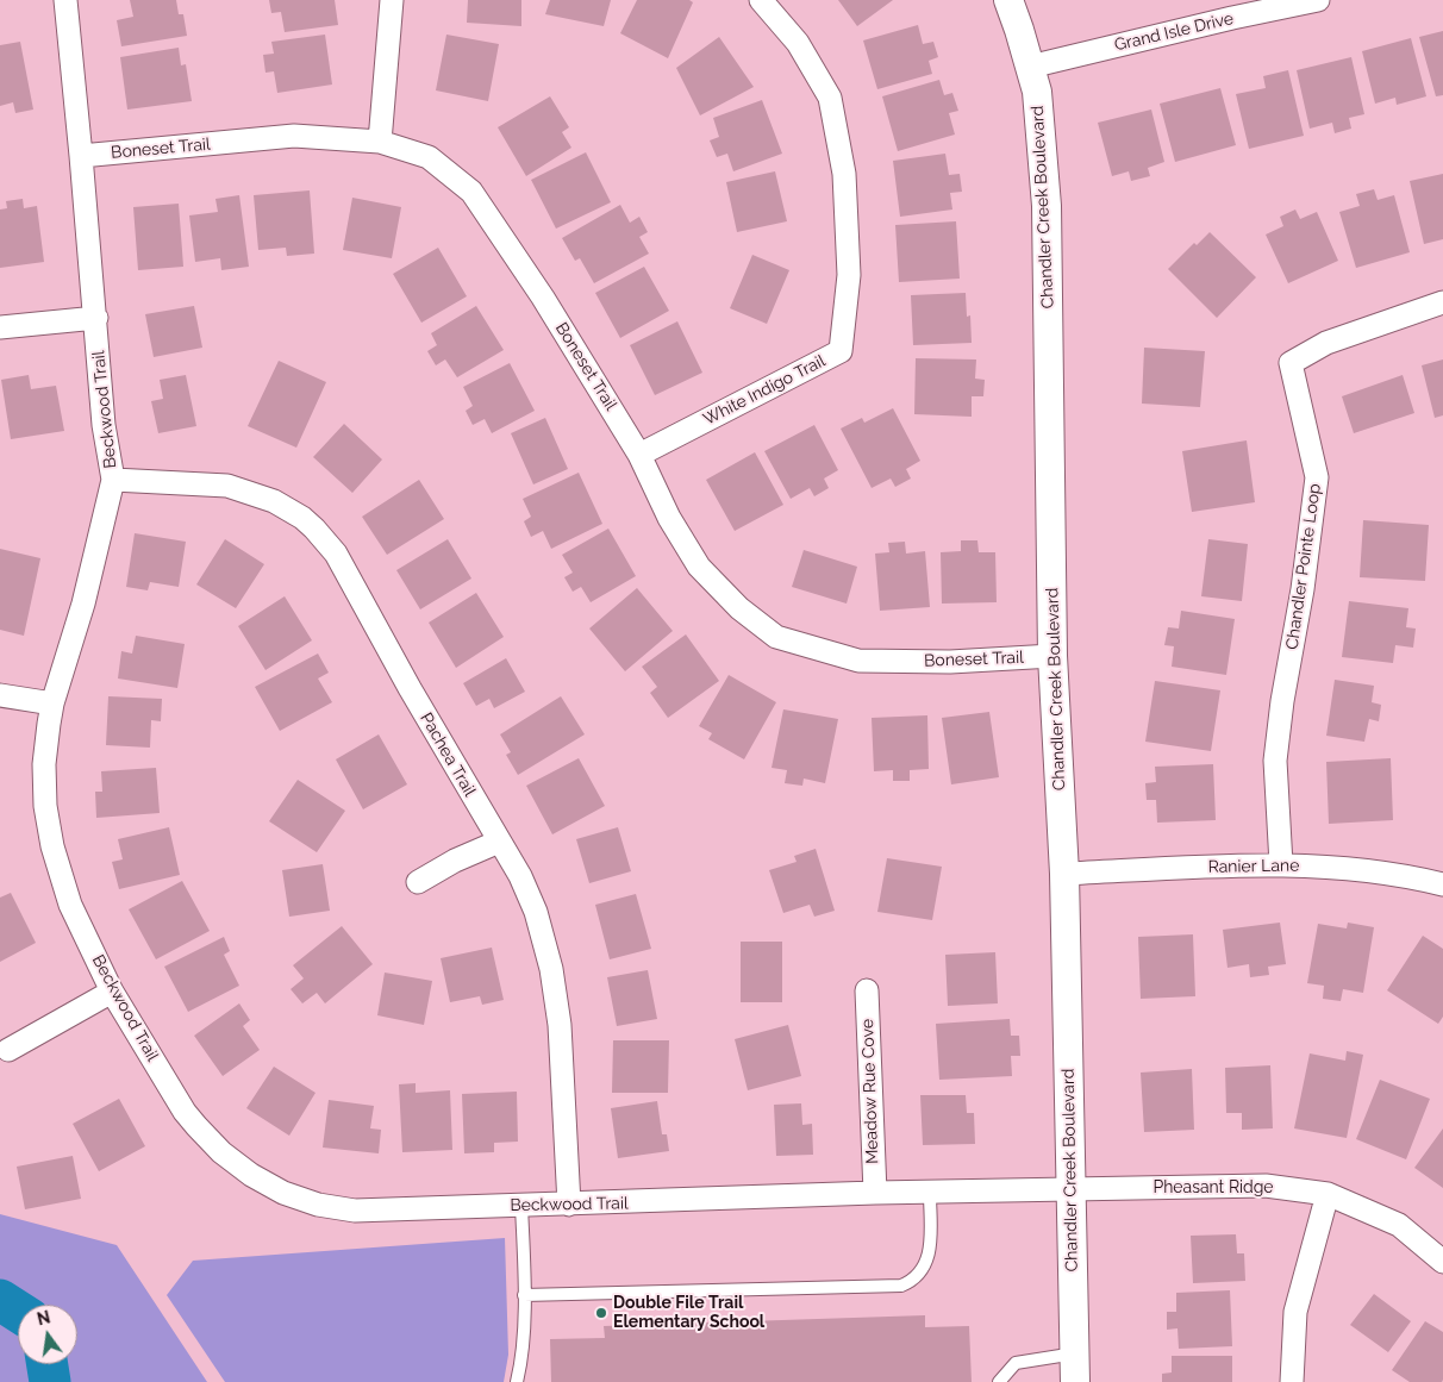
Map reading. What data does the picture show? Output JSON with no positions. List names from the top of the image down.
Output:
{
  "streets": {
    "street": [
      "Grand Isle Drive",
      "Boneset Trail",
      "Chandler Creek Boulevard",
      "White Indigo Trail",
      "Beckwood Trail",
      "Chandler Pointe Loop",
      "Pachea Trail",
      "Ranier Lane",
      "Meadow Rue Cove",
      "Pheasant Ridge"
    ]
  },
  "crossings": [
    ["Grand Isle Drive", "Chandler Creek Boulevard"],
    ["Boneset Trail", "Chandler Creek Boulevard"],
    ["Boneset Trail", "White Indigo Trail"],
    ["Boneset Trail", "Beckwood Trail"],
    ["Chandler Creek Boulevard", "Beckwood Trail"],
    ["Chandler Creek Boulevard", "Ranier Lane"],
    ["Chandler Creek Boulevard", "Pheasant Ridge"],
    ["Beckwood Trail", "Pachea Trail"],
    ["Beckwood Trail", "Meadow Rue Cove"],
    ["Beckwood Trail", "Pheasant Ridge"],
    ["Chandler Pointe Loop", "Ranier Lane"]
  ],
  "places": ["Double File Trail Elementary School"],
  "north": "top"
}
